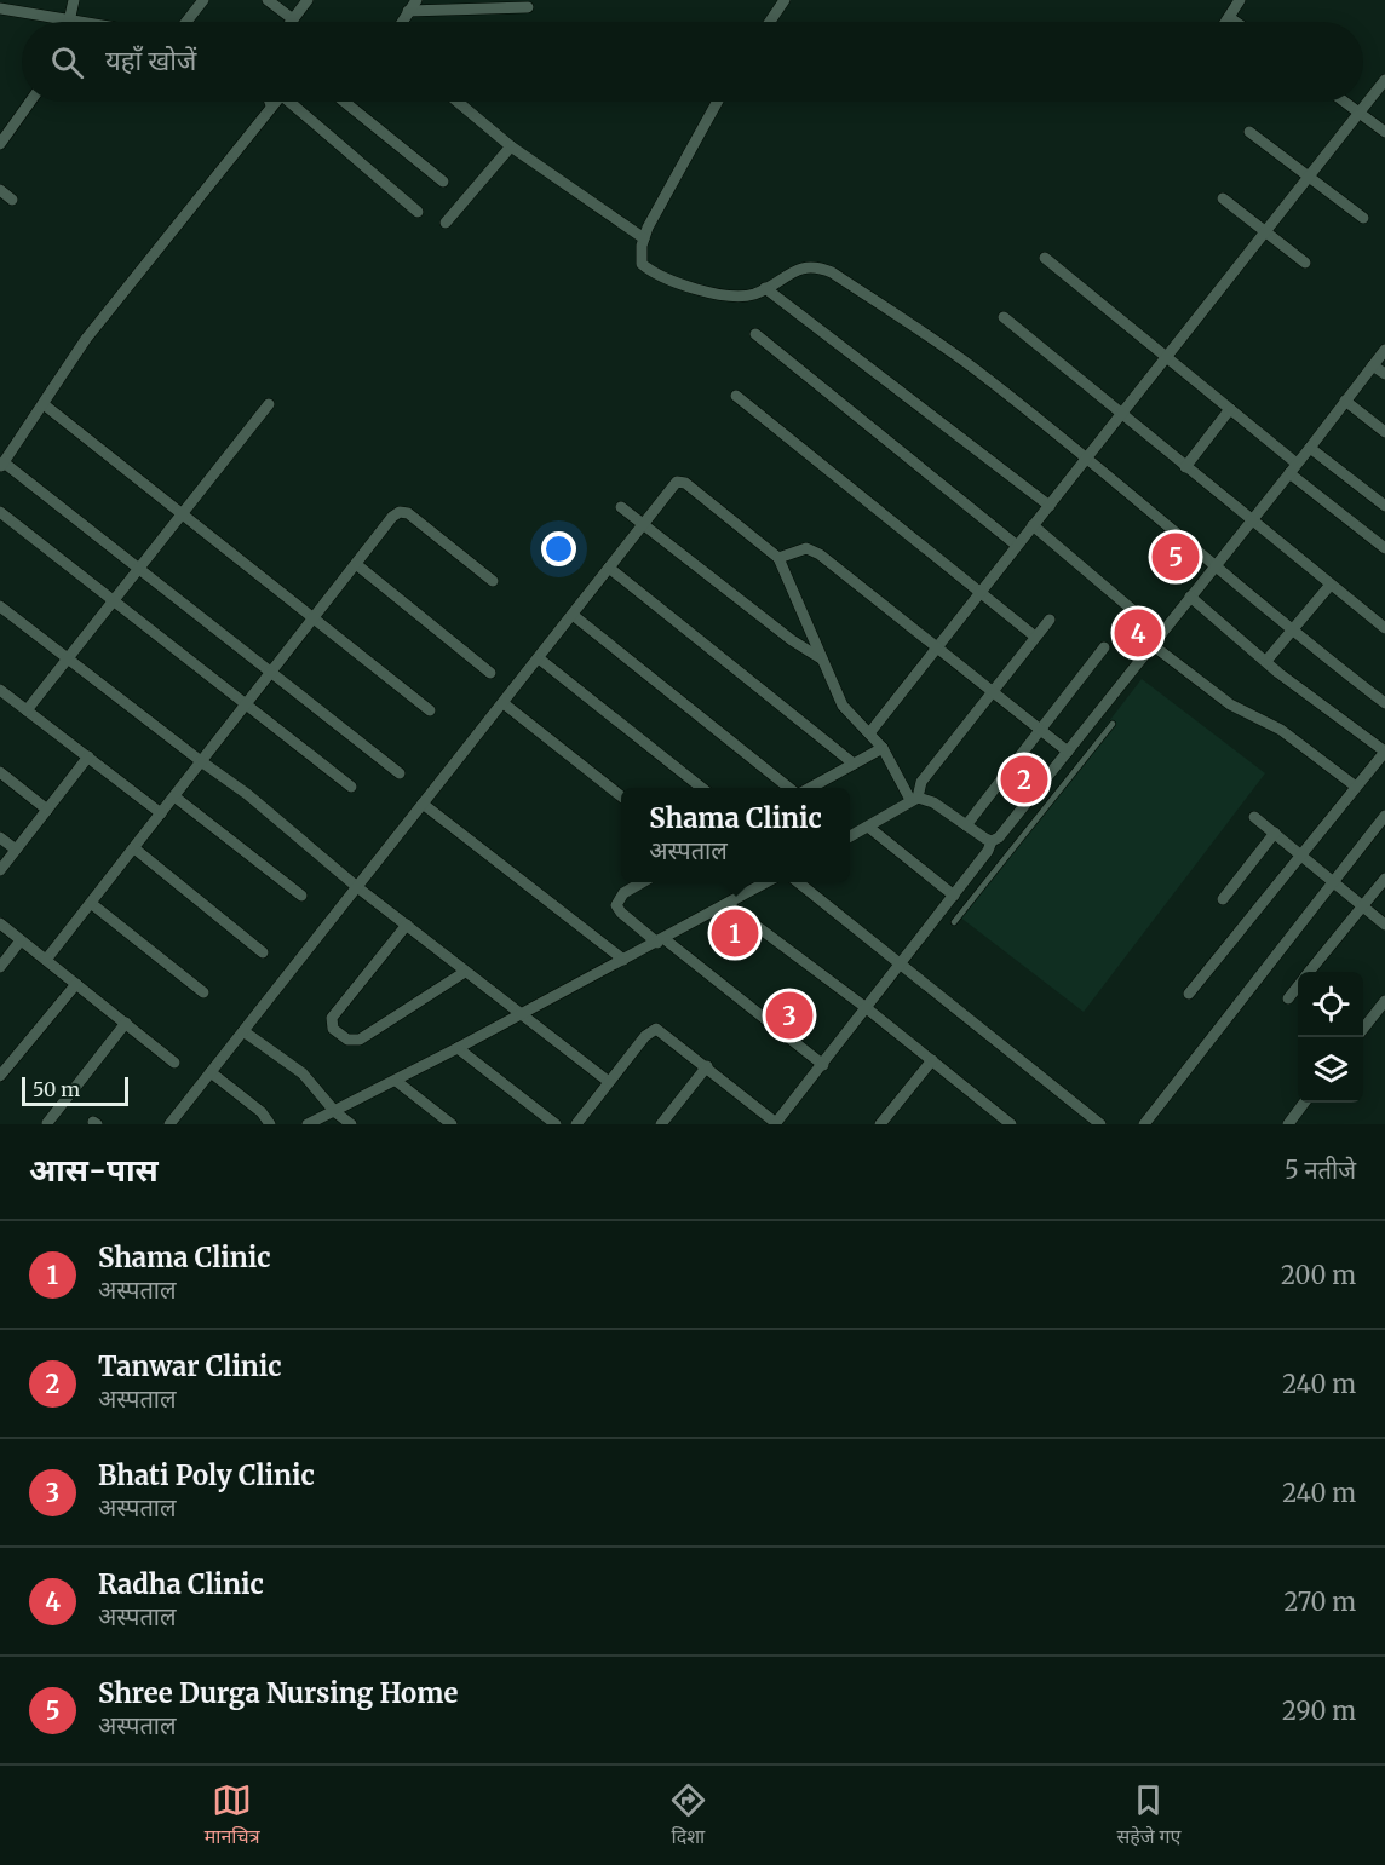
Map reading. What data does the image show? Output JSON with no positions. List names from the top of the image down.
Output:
{
  "scale_bar": "50 m",
  "page": {
    "search": "यहाँ खोजें",
    "pins": [
      "5",
      "4",
      "2",
      "1",
      "3"
    ],
    "popup": ["Shama Clinic", "अस्पताल"],
    "scale": "50 m",
    "heading": ["आस-पास", "5 नतीजे"],
    "list": [
      {
        "mark": "1",
        "name": "Shama Clinic",
        "note": "अस्पताल",
        "value": "200 m"
      },
      {
        "mark": "2",
        "name": "Tanwar Clinic",
        "note": "अस्पताल",
        "value": "240 m"
      },
      {
        "mark": "3",
        "name": "Bhati Poly Clinic",
        "note": "अस्पताल",
        "value": "240 m"
      },
      {
        "mark": "4",
        "name": "Radha Clinic",
        "note": "अस्पताल",
        "value": "270 m"
      },
      {
        "mark": "5",
        "name": "Shree Durga Nursing Home",
        "note": "अस्पताल",
        "value": "290 m"
      }
    ],
    "nav": ["मानचित्र", "दिशा", "सहेजे गए"]
  }
}
